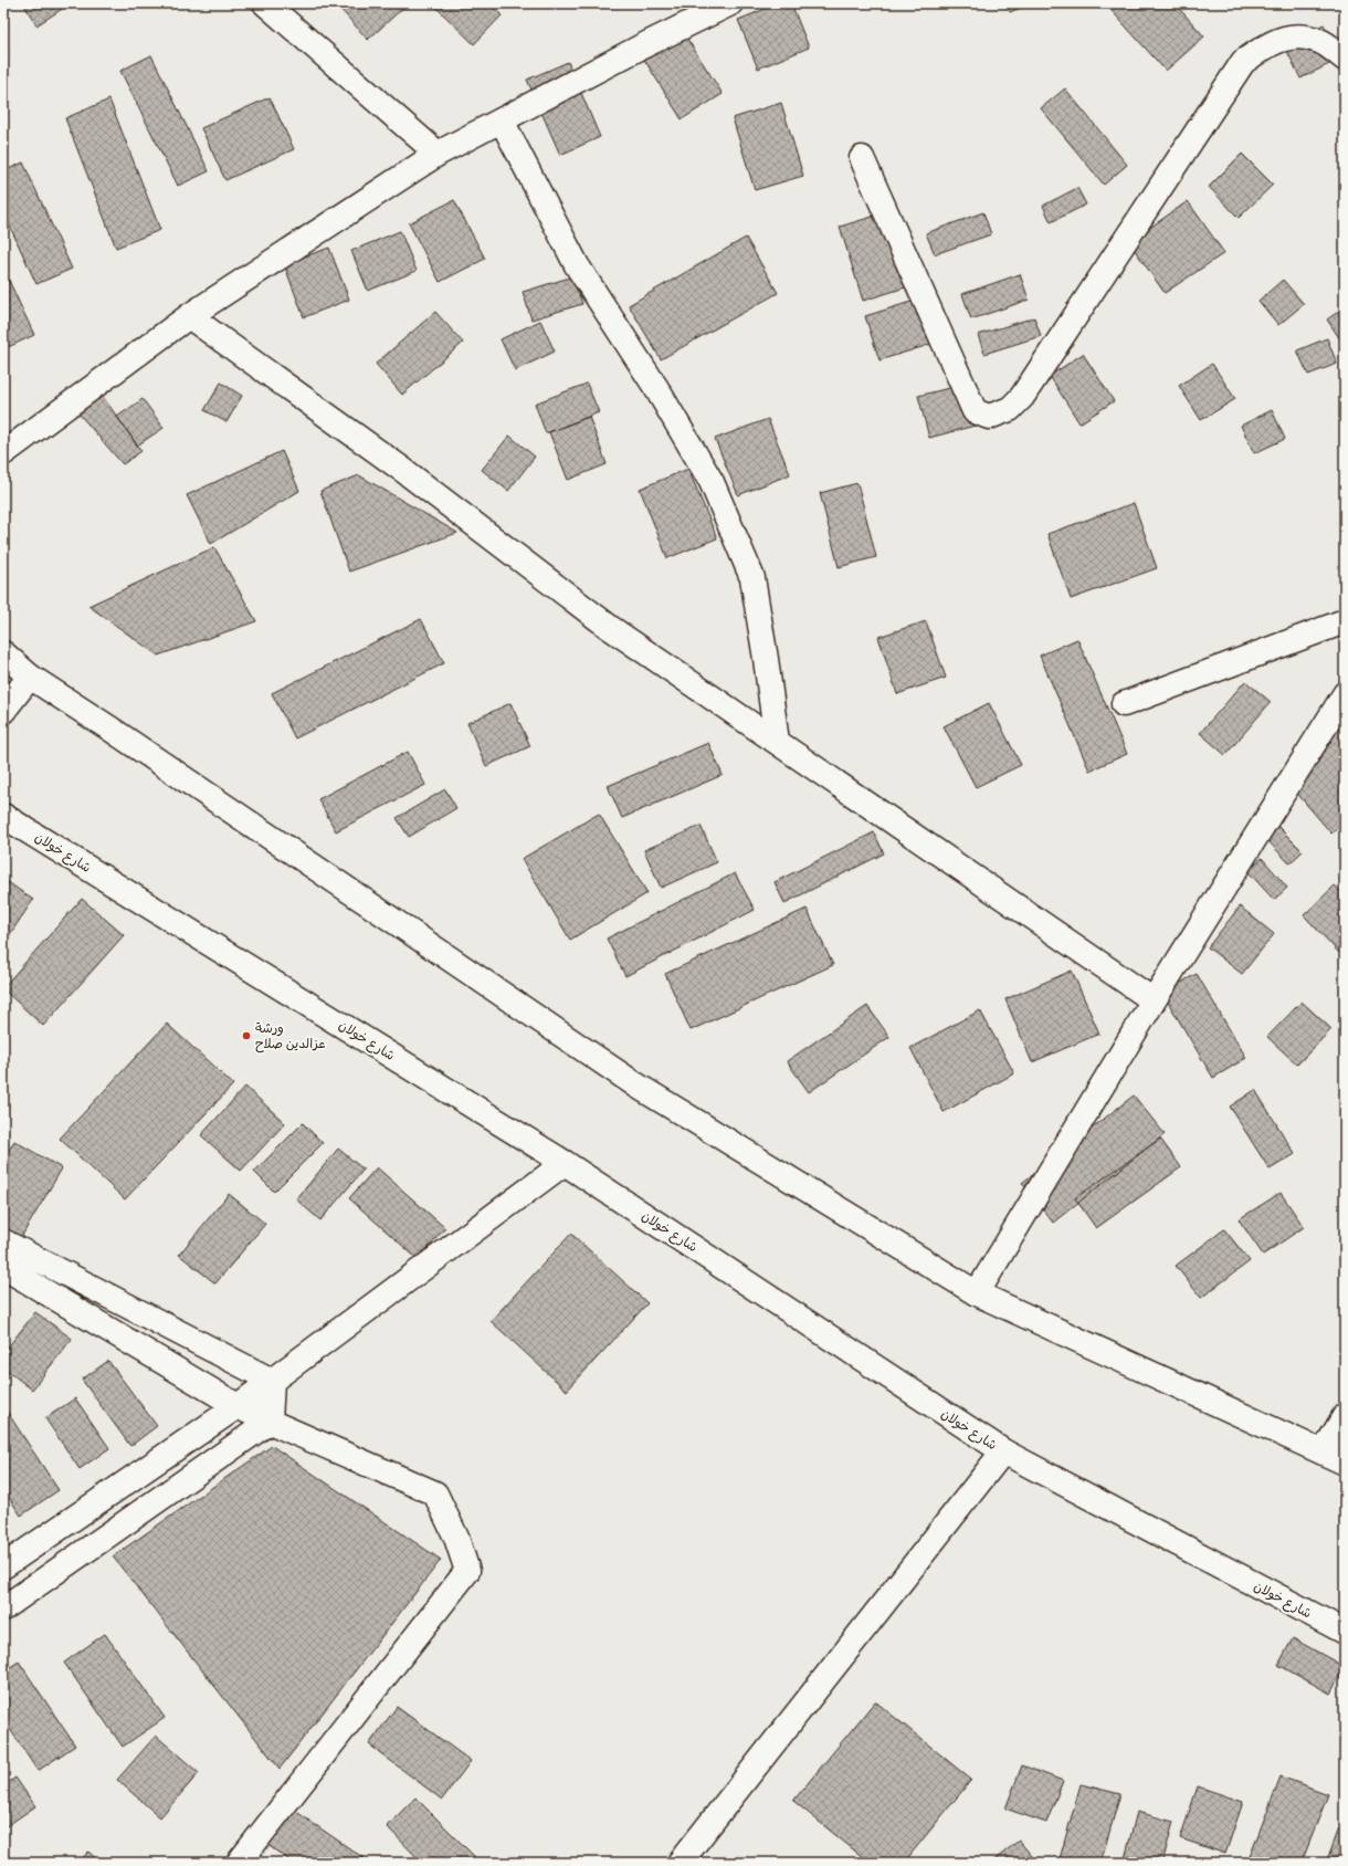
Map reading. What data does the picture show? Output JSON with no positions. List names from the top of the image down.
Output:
{
  "streets": {
    "street": ["شارع خولان"]
  },
  "places": ["ورشة عزالدين صلاح"]
}
